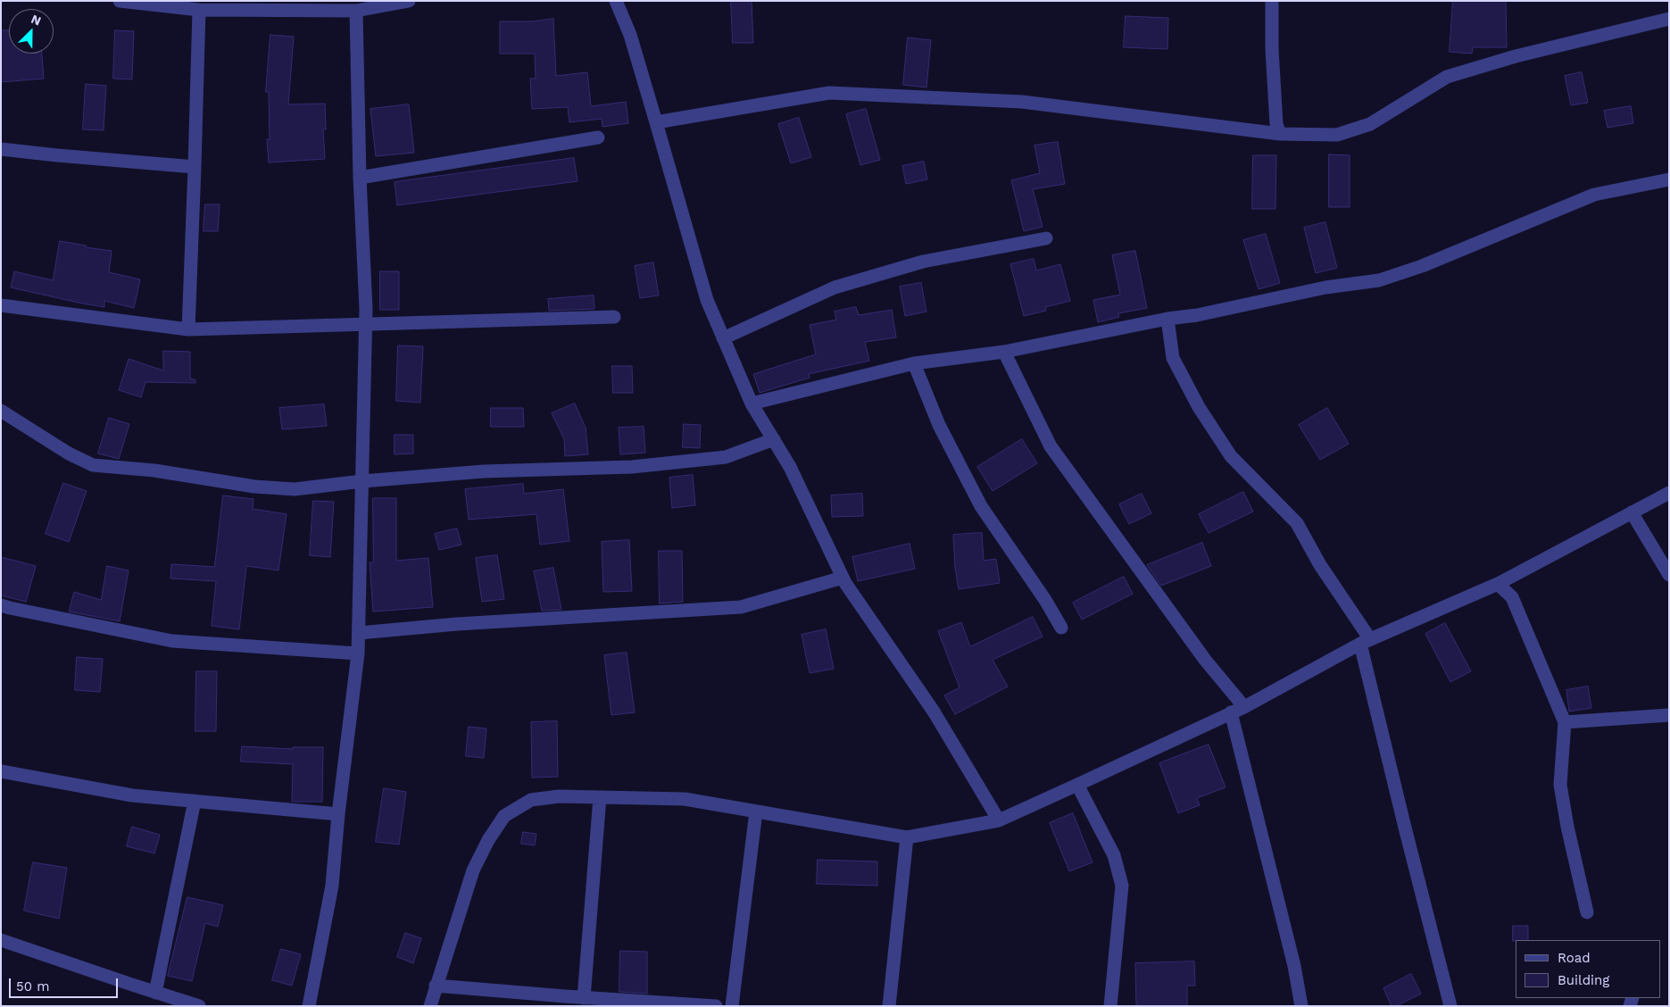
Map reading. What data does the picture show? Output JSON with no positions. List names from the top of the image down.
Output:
{
  "legend": ["Road", "Building"],
  "scale_bar": "50 m",
  "north": "top right"
}
